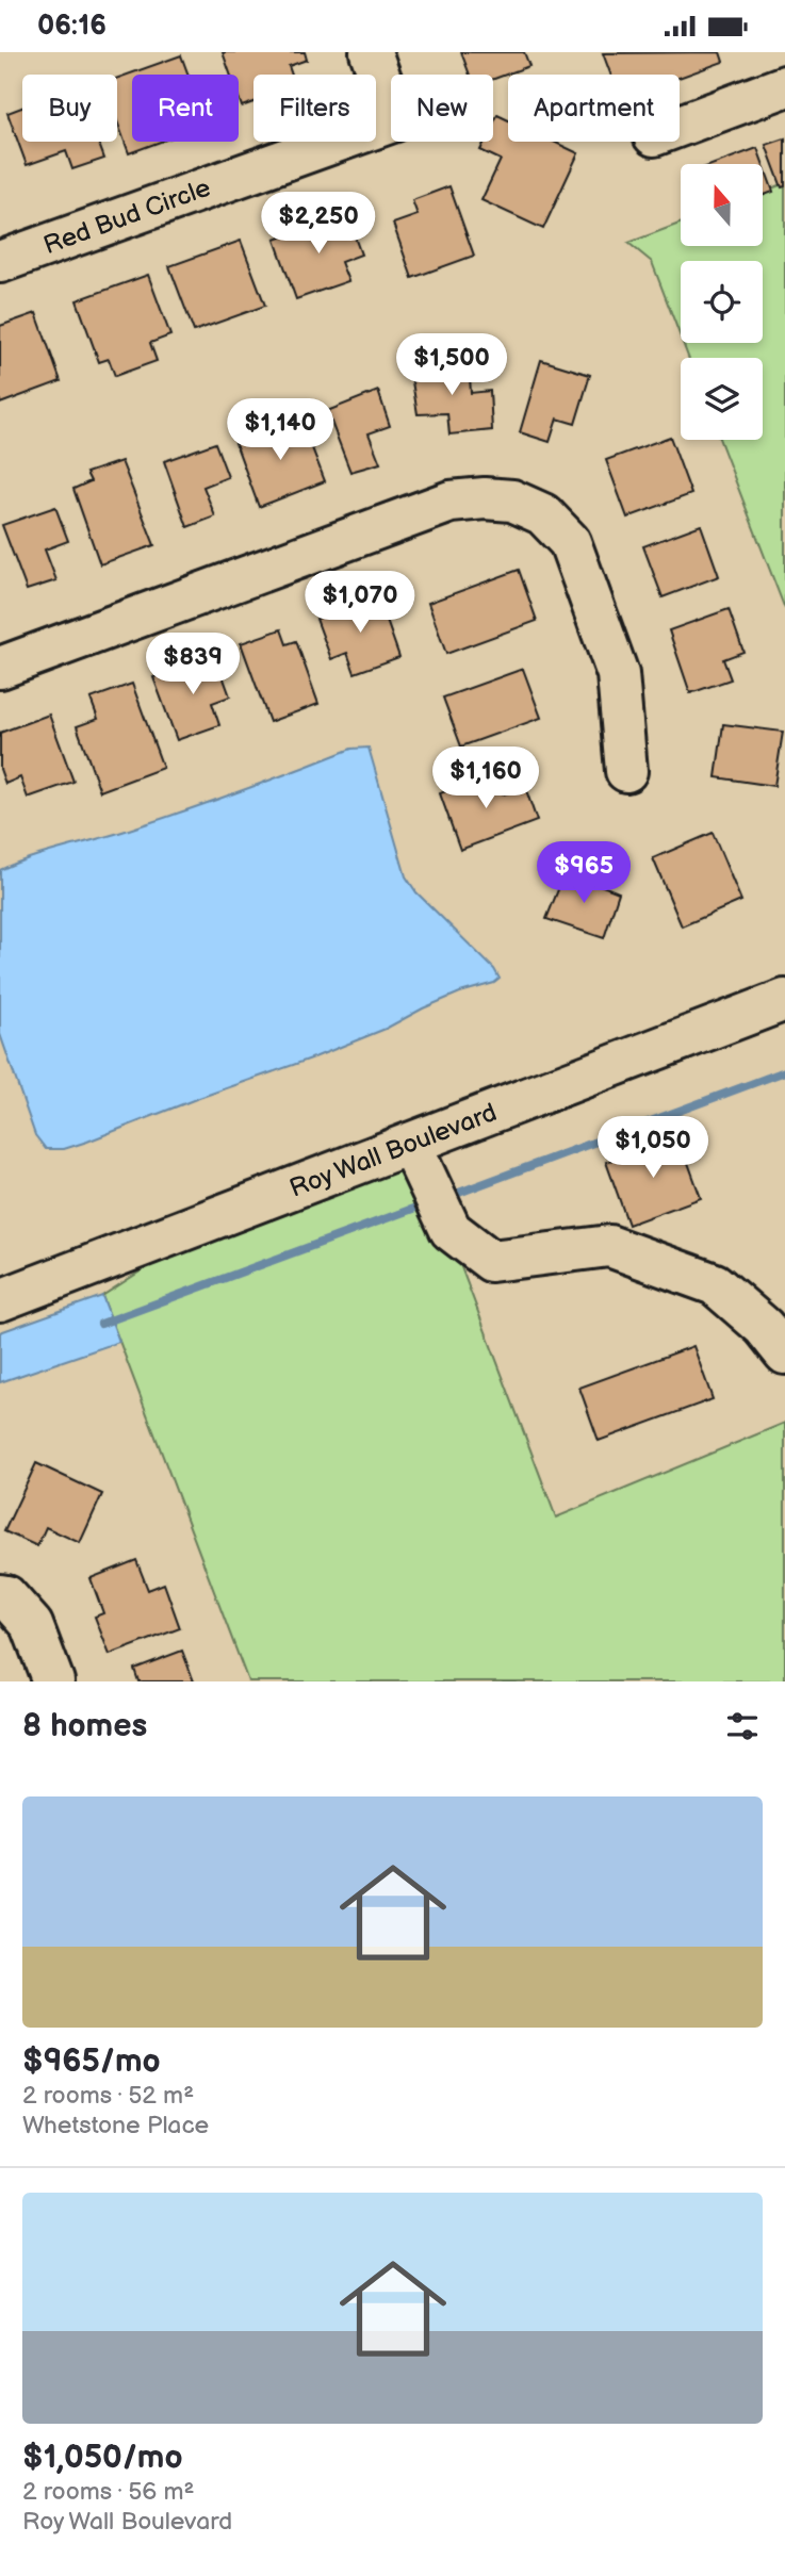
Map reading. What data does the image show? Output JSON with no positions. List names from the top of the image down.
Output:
{
  "streets": {
    "street": ["Red Bud Circle", "Roy Wall Boulevard"]
  },
  "north": "top",
  "page": {
    "status": "06:16",
    "chip": [
      "Buy",
      "Rent",
      "Filters",
      "New",
      "Apartment"
    ],
    "price": [
      "$2,250",
      "$1,500",
      "$1,140",
      "$1,070",
      "$839",
      "$1,160",
      "$965",
      "$1,050"
    ],
    "heading": "8 homes",
    "list": [
      {
        "name": "$965/mo",
        "note": "2 rooms · 52 m² · Whetstone Place"
      },
      {
        "name": "$1,050/mo",
        "note": "2 rooms · 56 m² · Roy Wall Boulevard"
      }
    ]
  }
}
